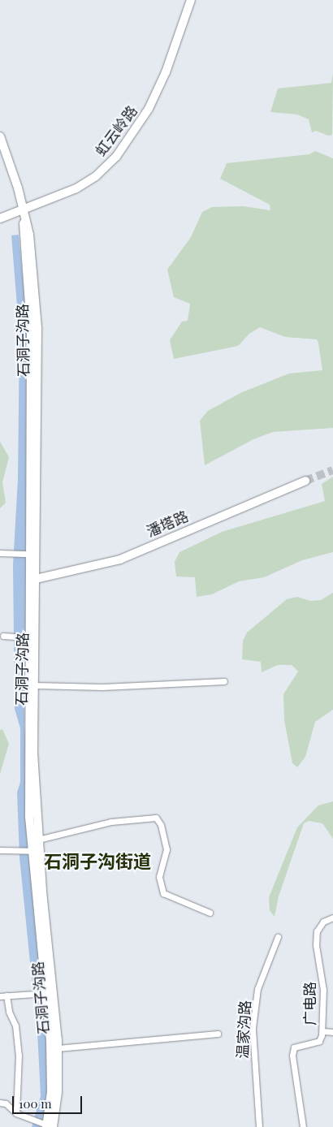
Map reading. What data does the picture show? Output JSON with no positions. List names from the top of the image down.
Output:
{
  "streets": {
    "main road": ["虹云岭路", "石洞子沟路", "潘塔路"],
    "street": ["广电路", "温家沟路"]
  },
  "crossings": [
    ["虹云岭路", "石洞子沟路"],
    ["石洞子沟路", "潘塔路"]
  ],
  "districts": ["石洞子沟街道"],
  "scale_bar": "100 m"
}
